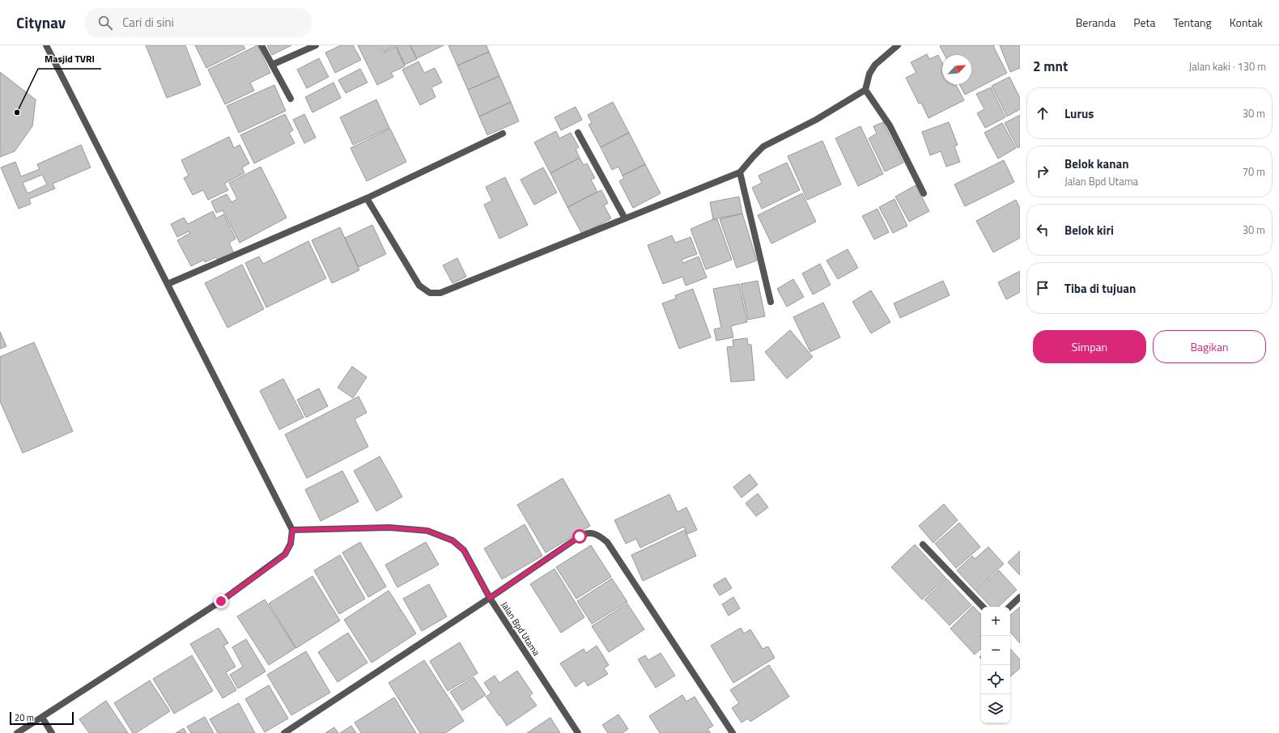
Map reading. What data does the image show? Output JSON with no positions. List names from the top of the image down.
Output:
{
  "streets": {
    "street": ["Jalan Bpd Utama"]
  },
  "places": ["Masjid TVRI"],
  "scale_bar": "20 m",
  "north": "top right",
  "page": {
    "header": "Citynav",
    "search": "Cari di sini",
    "nav": [
      "Beranda",
      "Peta",
      "Tentang",
      "Kontak"
    ],
    "heading": ["2 mnt", "Jalan kaki · 130 m"],
    "list": [
      ["Lurus", "30 m"],
      ["Belok kanan", "Jalan Bpd Utama", "70 m"],
      ["Belok kiri", "30 m"],
      "Tiba di tujuan"
    ],
    "buttons": ["Simpan", "Bagikan"],
    "map_buttons": ["+", "−"],
    "scale": "20 m"
  }
}
